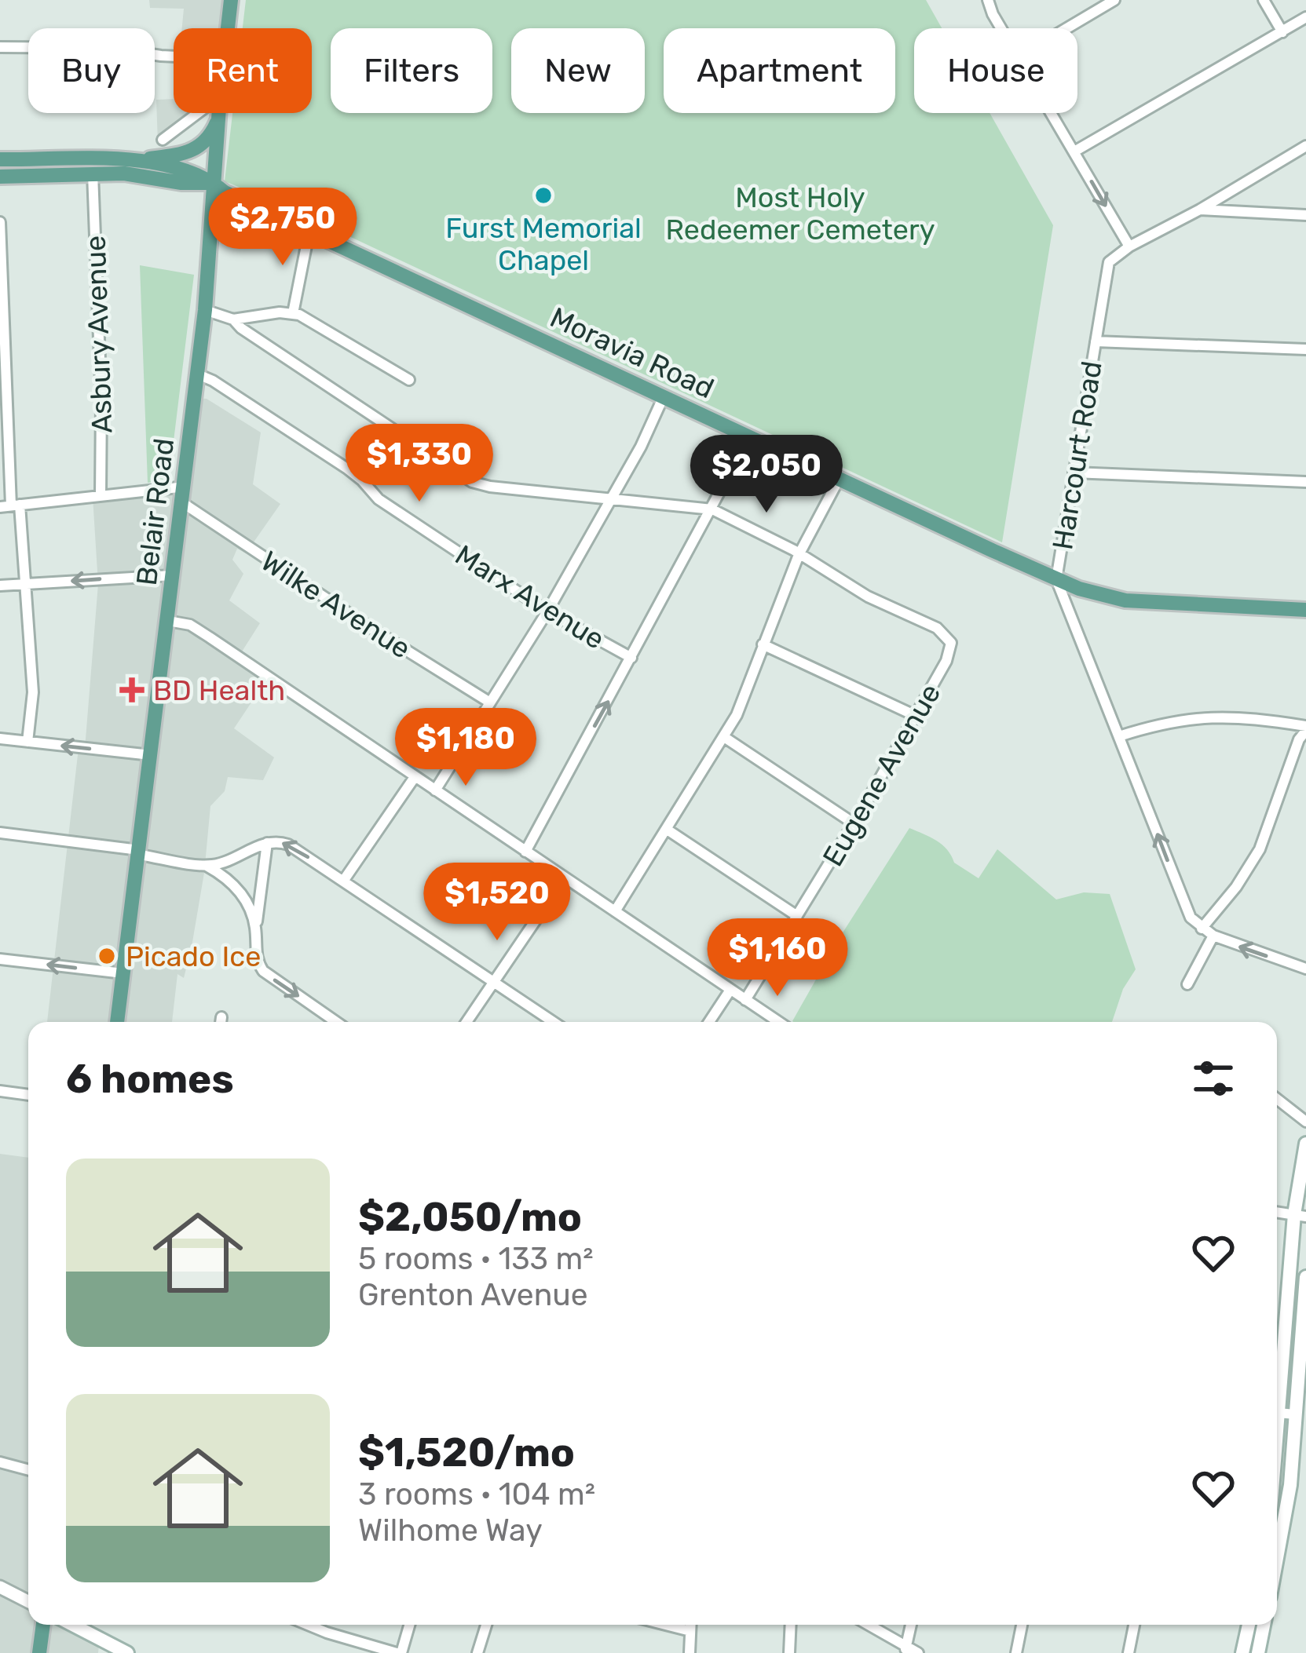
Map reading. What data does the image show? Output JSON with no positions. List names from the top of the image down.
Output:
{
  "streets": {
    "main road": ["Moravia Road", "Belair Road"],
    "street": [
      "Asbury Avenue",
      "Harcourt Road",
      "Marx Avenue",
      "Wilke Avenue",
      "Eugene Avenue"
    ]
  },
  "crossings": [
    ["Asbury Avenue", "Moravia Road"],
    ["Moravia Road", "Harcourt Road"],
    ["Moravia Road", "Belair Road"],
    ["Belair Road", "Marx Avenue"],
    ["Belair Road", "Wilke Avenue"]
  ],
  "parks": ["Most Holy Redeemer Cemetery"],
  "places": {
    "other": ["Furst Memorial Chapel", "Picado Ice"],
    "health": ["BD Health"]
  },
  "page": {
    "chip": [
      "Buy",
      "Rent",
      "Filters",
      "New",
      "Apartment",
      "House"
    ],
    "price": [
      "$2,750",
      "$1,330",
      "$2,050",
      "$1,180",
      "$1,520",
      "$1,160"
    ],
    "heading": "6 homes",
    "list": [
      {
        "name": "$2,050/mo",
        "note": "5 rooms · 133 m² · Grenton Avenue"
      },
      {
        "name": "$1,520/mo",
        "note": "3 rooms · 104 m² · Wilhome Way"
      }
    ]
  }
}
